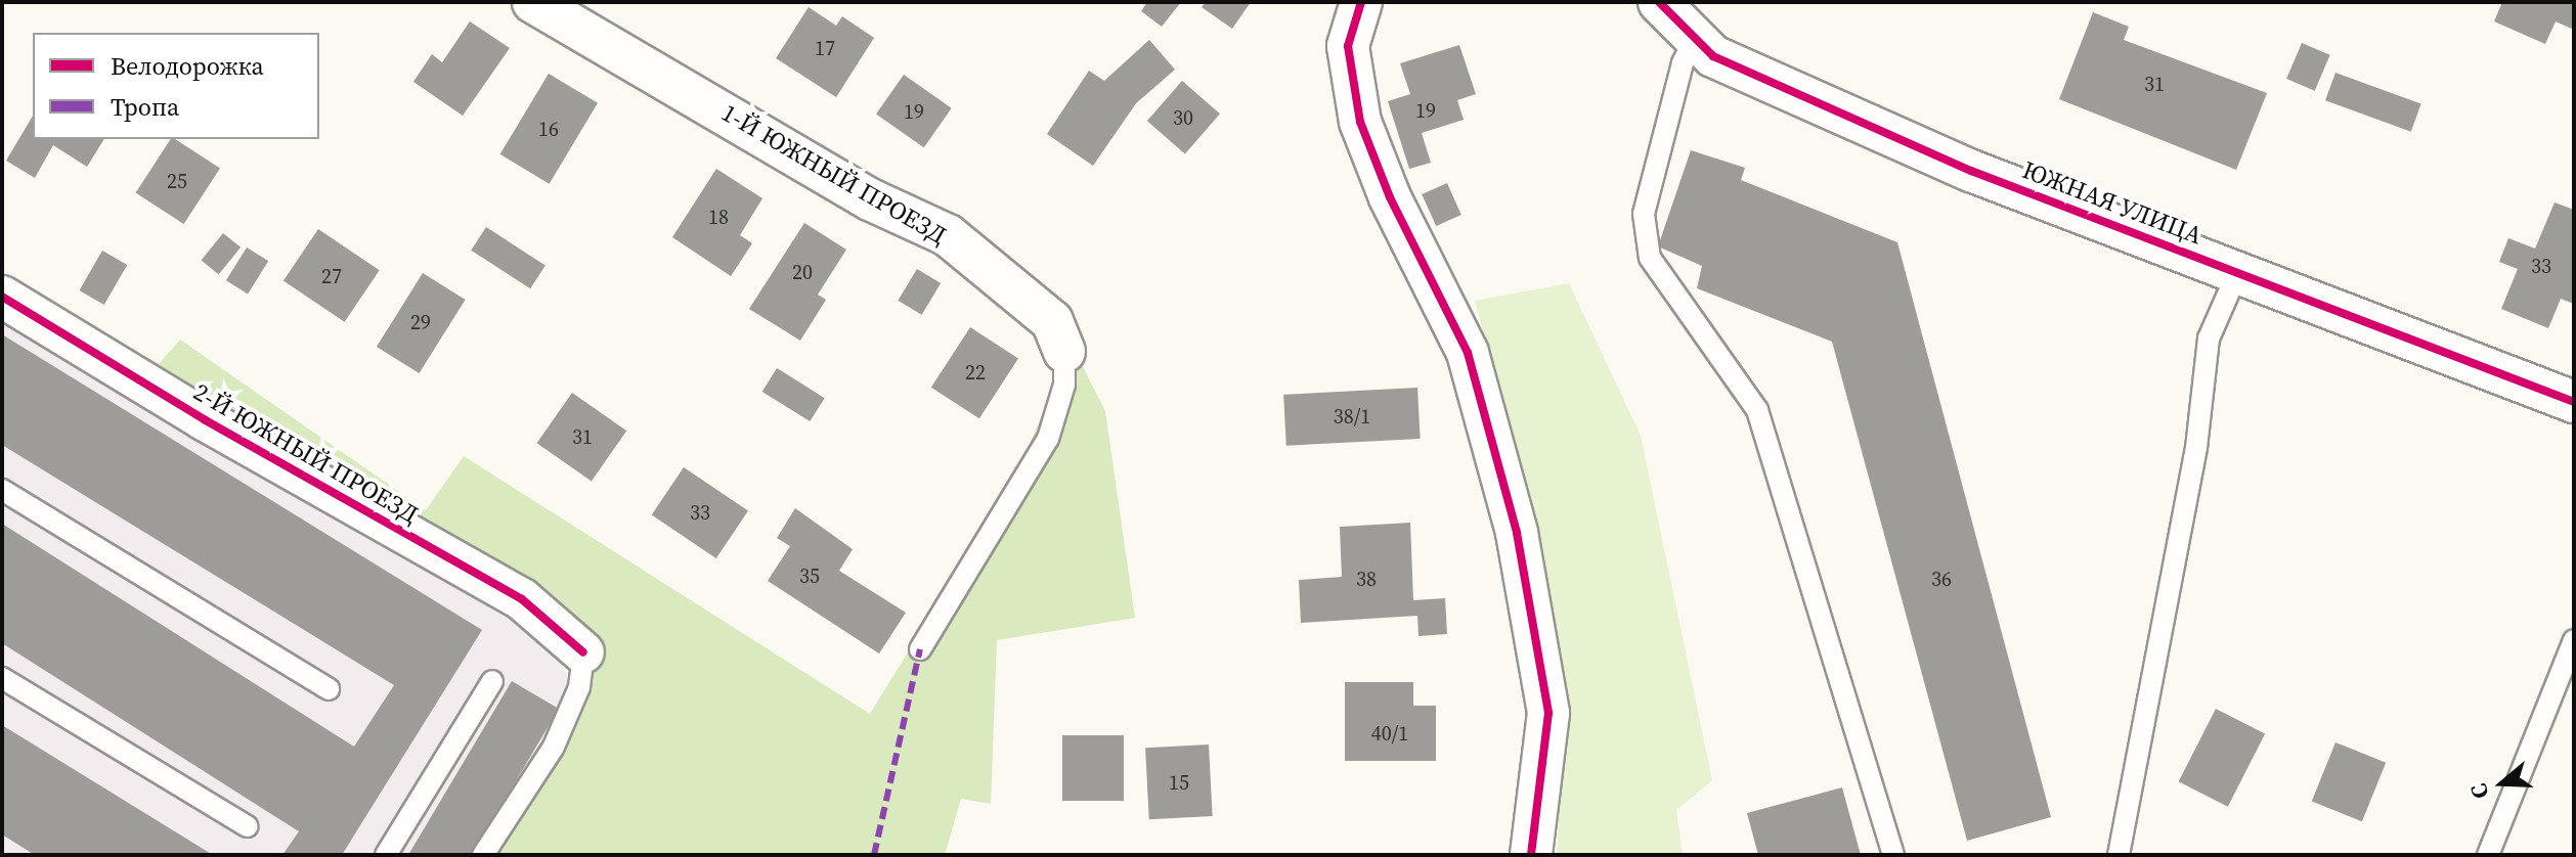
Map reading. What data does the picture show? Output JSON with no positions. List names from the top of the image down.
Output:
{
  "streets": {
    "street": ["1-Й ЮЖНЫЙ ПРОЕЗД", "ЮЖНАЯ УЛИЦА", "2-Й ЮЖНЫЙ ПРОЕЗД"]
  },
  "house_numbers": [
    "17",
    "31",
    "19",
    "19",
    "30",
    "16",
    "25",
    "18",
    "33",
    "20",
    "27",
    "29",
    "22",
    "38/1",
    "31",
    "33",
    "35",
    "38",
    "36",
    "40/1",
    "15"
  ],
  "legend": ["Велодорожка", "Тропа"],
  "north": "left"
}
